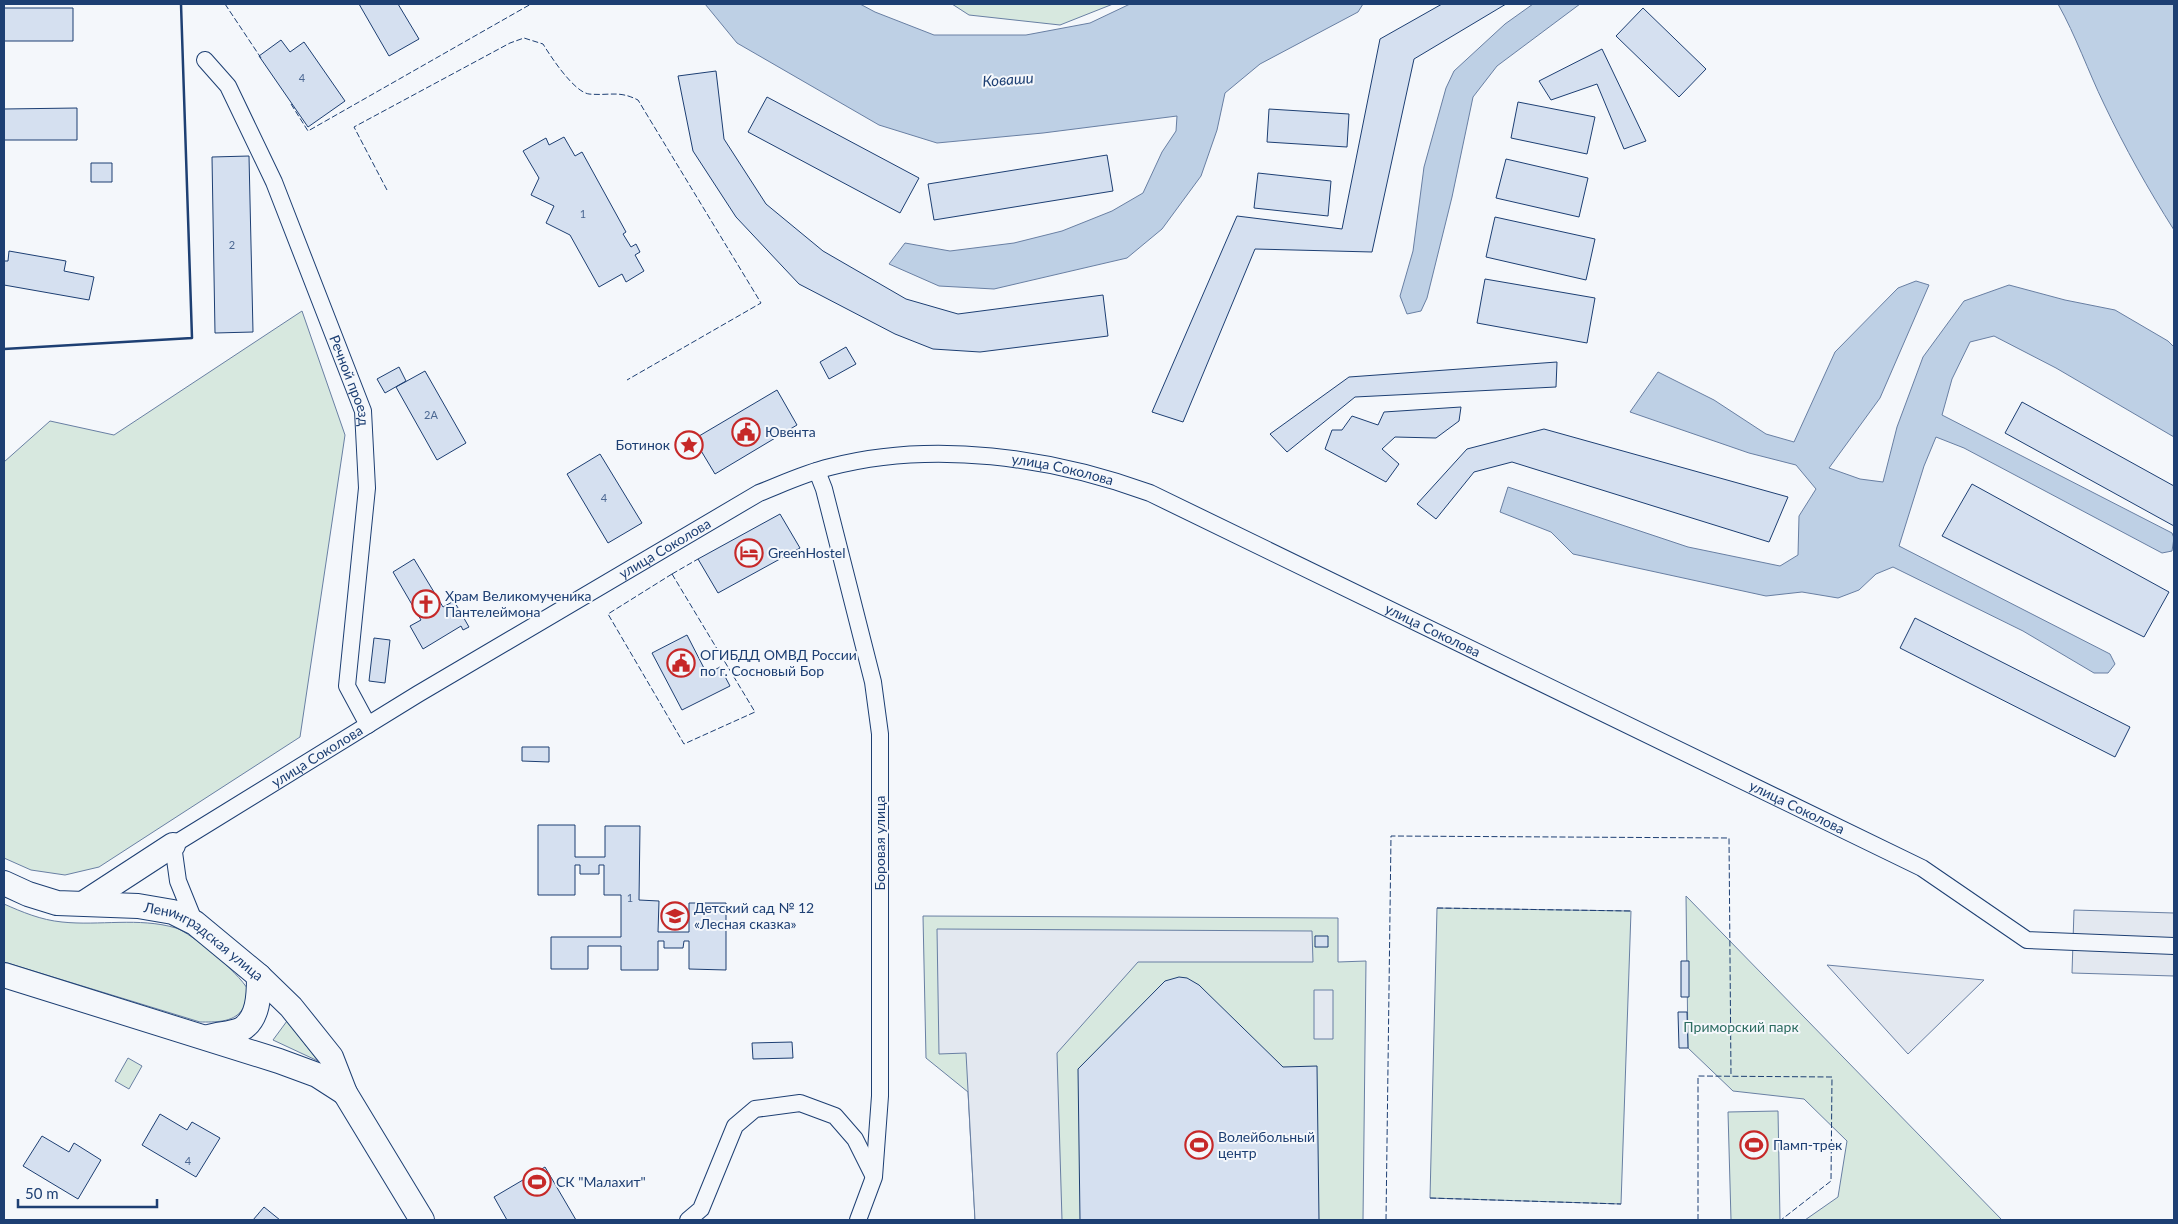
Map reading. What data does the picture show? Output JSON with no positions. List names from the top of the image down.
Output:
{
  "streets": {
    "main road": ["Ленинградская улица"],
    "street": ["Речной проезд", "улица Соколова", "Боровая улица"]
  },
  "crossings": [
    ["Речной проезд", "улица Соколова"],
    ["улица Соколова", "Боровая улица"]
  ],
  "water": ["Коваши"],
  "parks": ["Приморский парк"],
  "places": {
    "public building": ["Ювента", "ОГИБДД ОМВД России по г. Сосновый Бор"],
    "place": ["Ботинок"],
    "hotel": ["GreenHostel"],
    "church": ["Храм Великомученика Пантелеймона"],
    "school or university": ["Детский сад № 12 «Лесная сказка»"],
    "sports": ["Волейбольный центр", "Памп-трек", "СК \"Малахит\""]
  },
  "house_numbers": [
    "4",
    "1",
    "2",
    "2А",
    "4",
    "1",
    "4"
  ],
  "scale_bar": "50 m"
}
